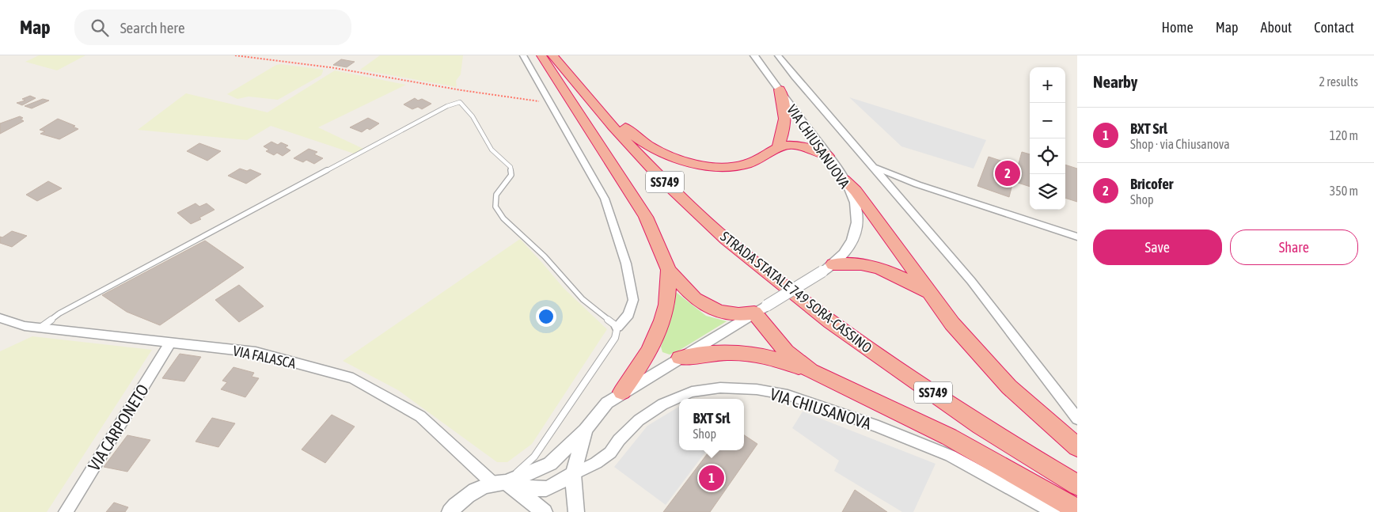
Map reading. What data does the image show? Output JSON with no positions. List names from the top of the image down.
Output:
{
  "streets": {
    "highway": ["SS749", "STRADA STATALE 749 SORA-CASSINO"],
    "street": [
      "VIA CHIUSANUOVA",
      "VIA FALASCA",
      "VIA CHIUSANOVA",
      "VIA CARPONETO"
    ]
  },
  "crossings": [
    ["VIA CHIUSANUOVA", "VIA FALASCA"],
    ["VIA FALASCA", "VIA CARPONETO"]
  ],
  "page": {
    "header": "Map",
    "search": "Search here",
    "nav": [
      "Home",
      "Map",
      "About",
      "Contact"
    ],
    "heading": ["Nearby", "2 results"],
    "map_buttons": ["+", "−"],
    "list": [
      {
        "mark": "1",
        "name": "BXT Srl",
        "note": "Shop · via Chiusanova",
        "value": "120 m"
      },
      {
        "mark": "2",
        "name": "Bricofer",
        "note": "Shop",
        "value": "350 m"
      }
    ],
    "pins": ["2", "1"],
    "buttons": ["Save", "Share"],
    "popup": ["BXT Srl", "Shop"]
  }
}
